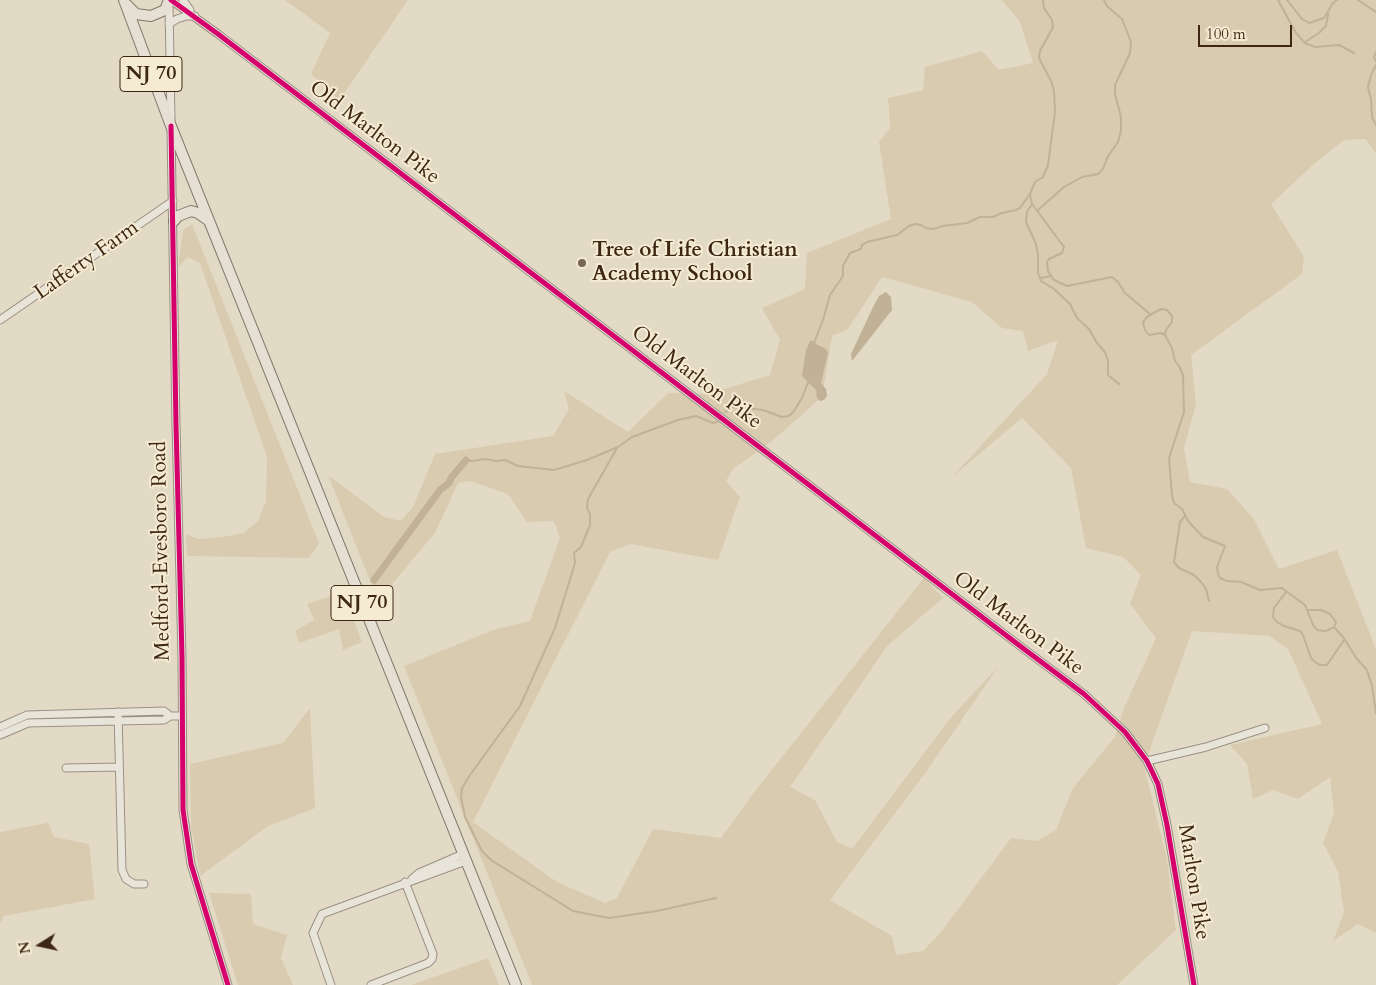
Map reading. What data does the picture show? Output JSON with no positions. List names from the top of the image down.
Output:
{
  "streets": {
    "highway": ["NJ 70"],
    "street": [
      "Old Marlton Pike",
      "Lafferty Farm",
      "Medford-Evesboro Road",
      "Marlton Pike"
    ]
  },
  "crossings": [
    ["NJ 70", "Medford-Evesboro Road"],
    ["Old Marlton Pike", "Marlton Pike"],
    ["Lafferty Farm", "Medford-Evesboro Road"]
  ],
  "places": ["Tree of Life Christian Academy School"],
  "scale_bar": "100 m",
  "north": "left"
}
